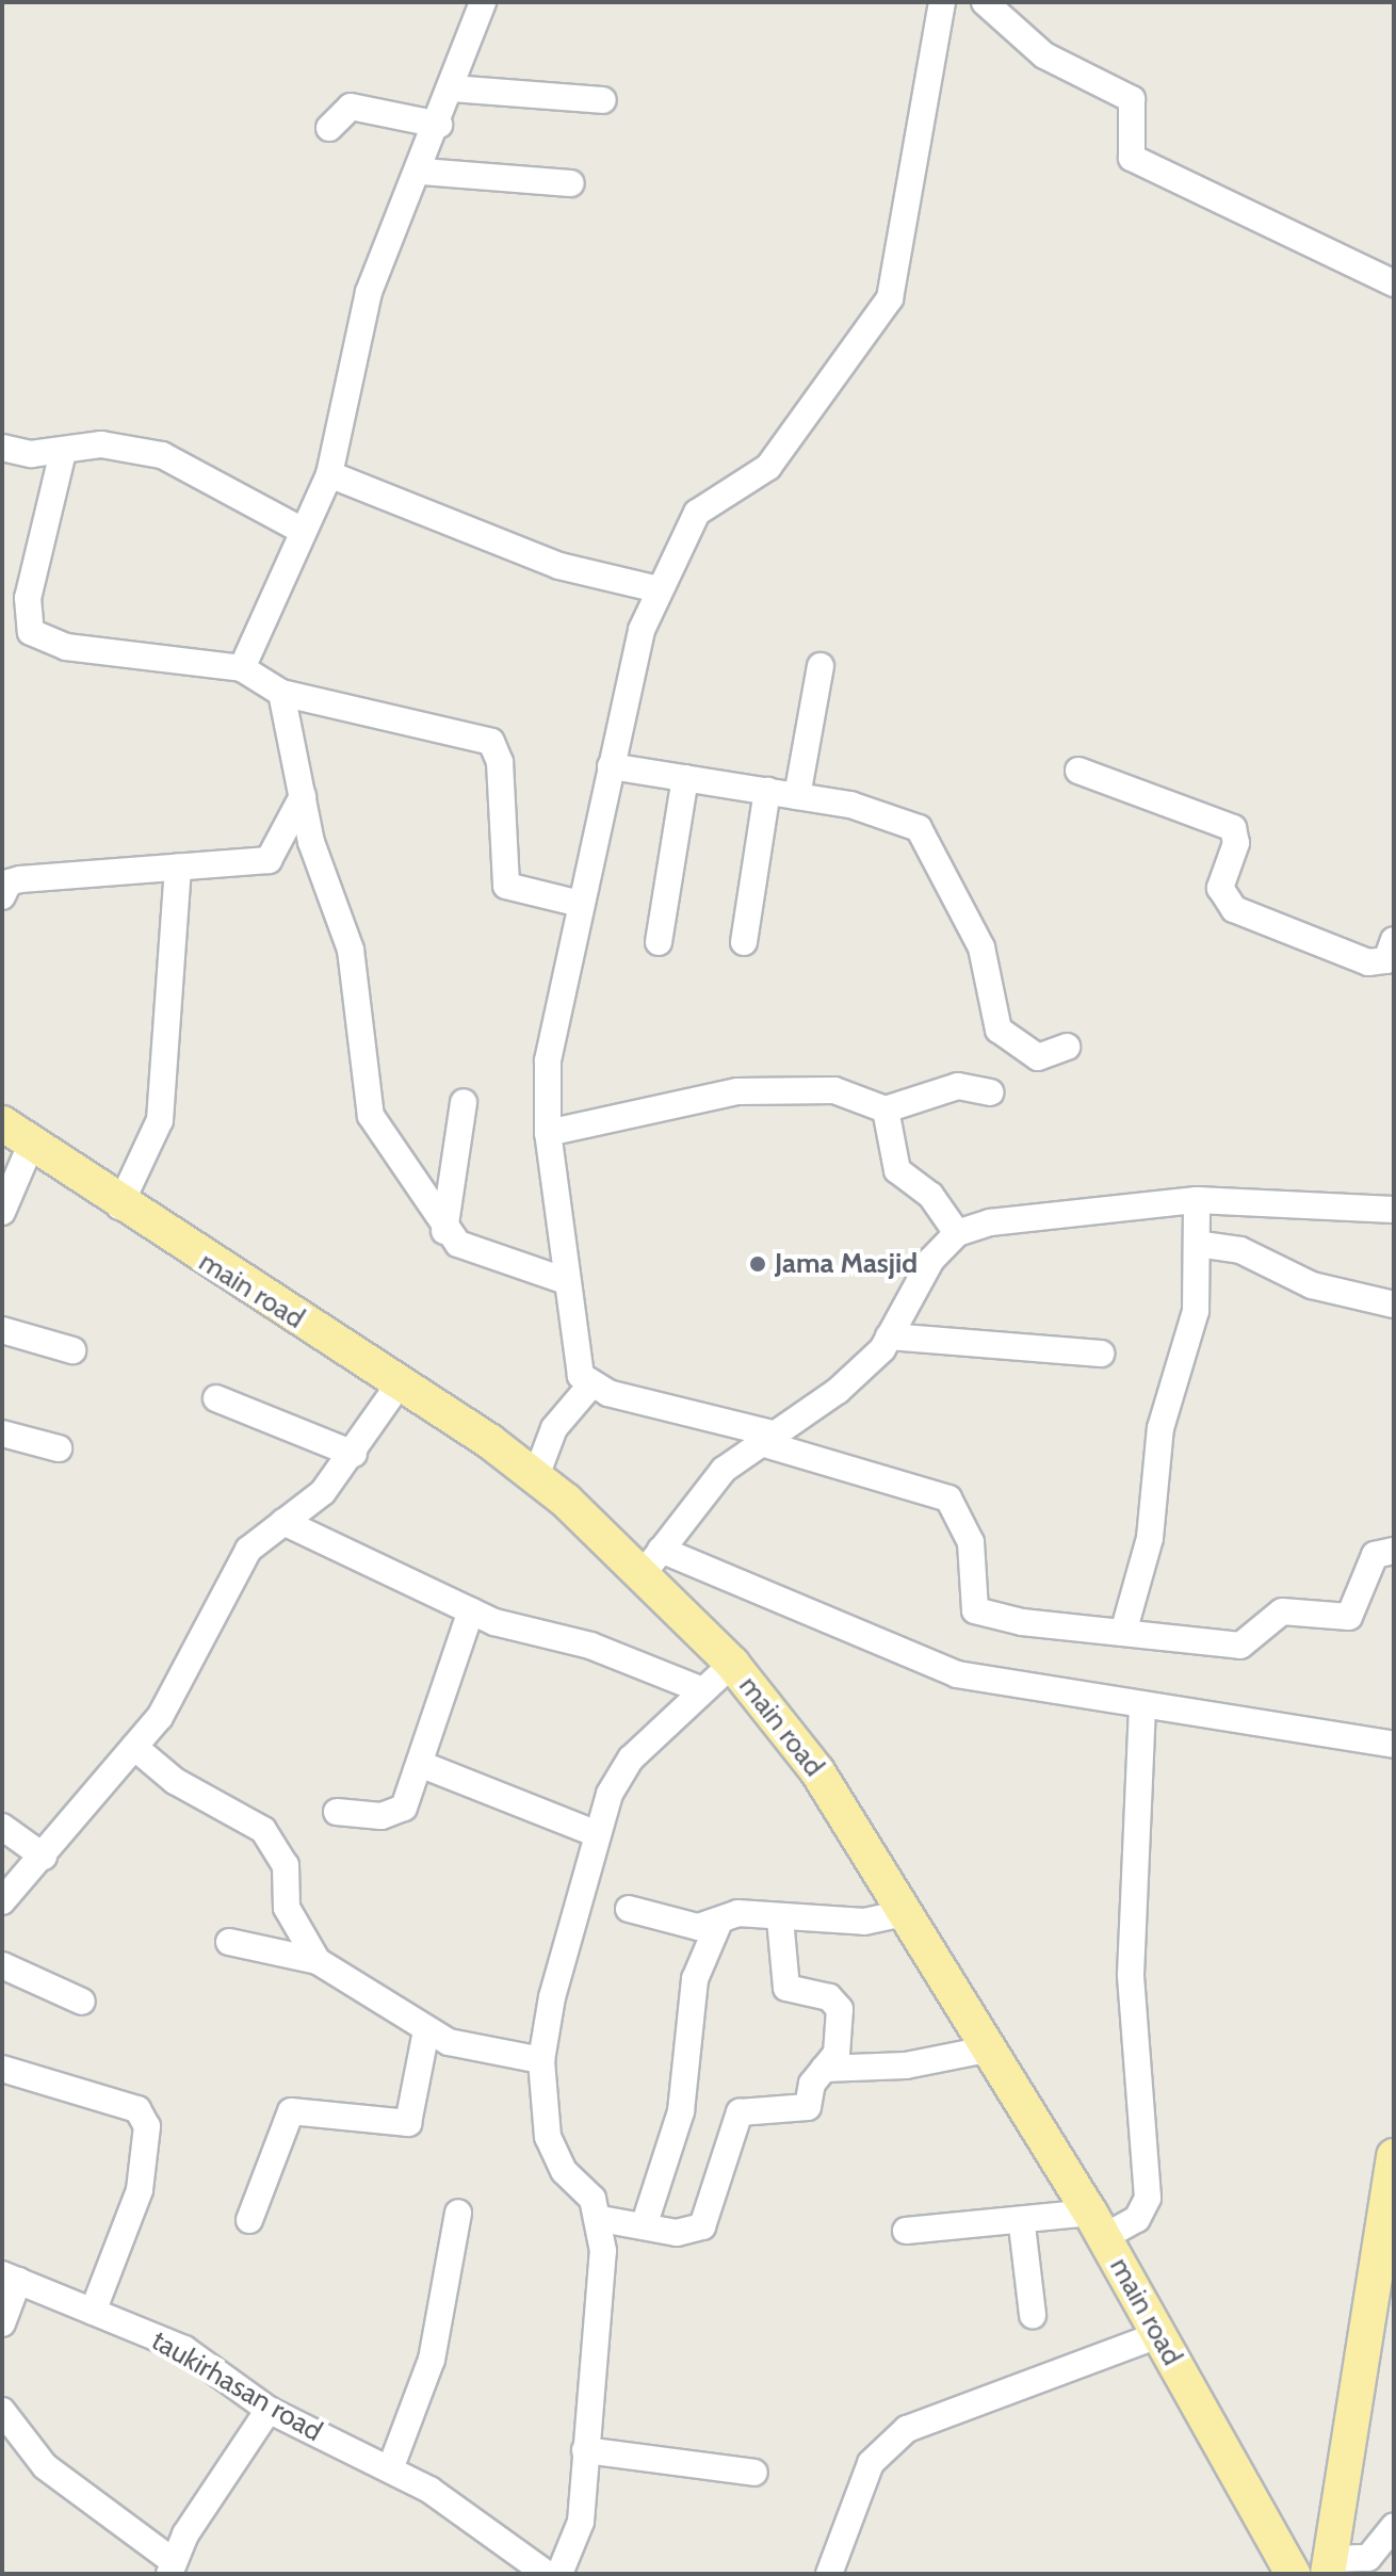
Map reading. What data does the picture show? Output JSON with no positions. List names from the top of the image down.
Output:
{
  "streets": {
    "main road": ["main road"],
    "street": ["taukirhasan road"]
  },
  "places": ["Jama Masjid"]
}
